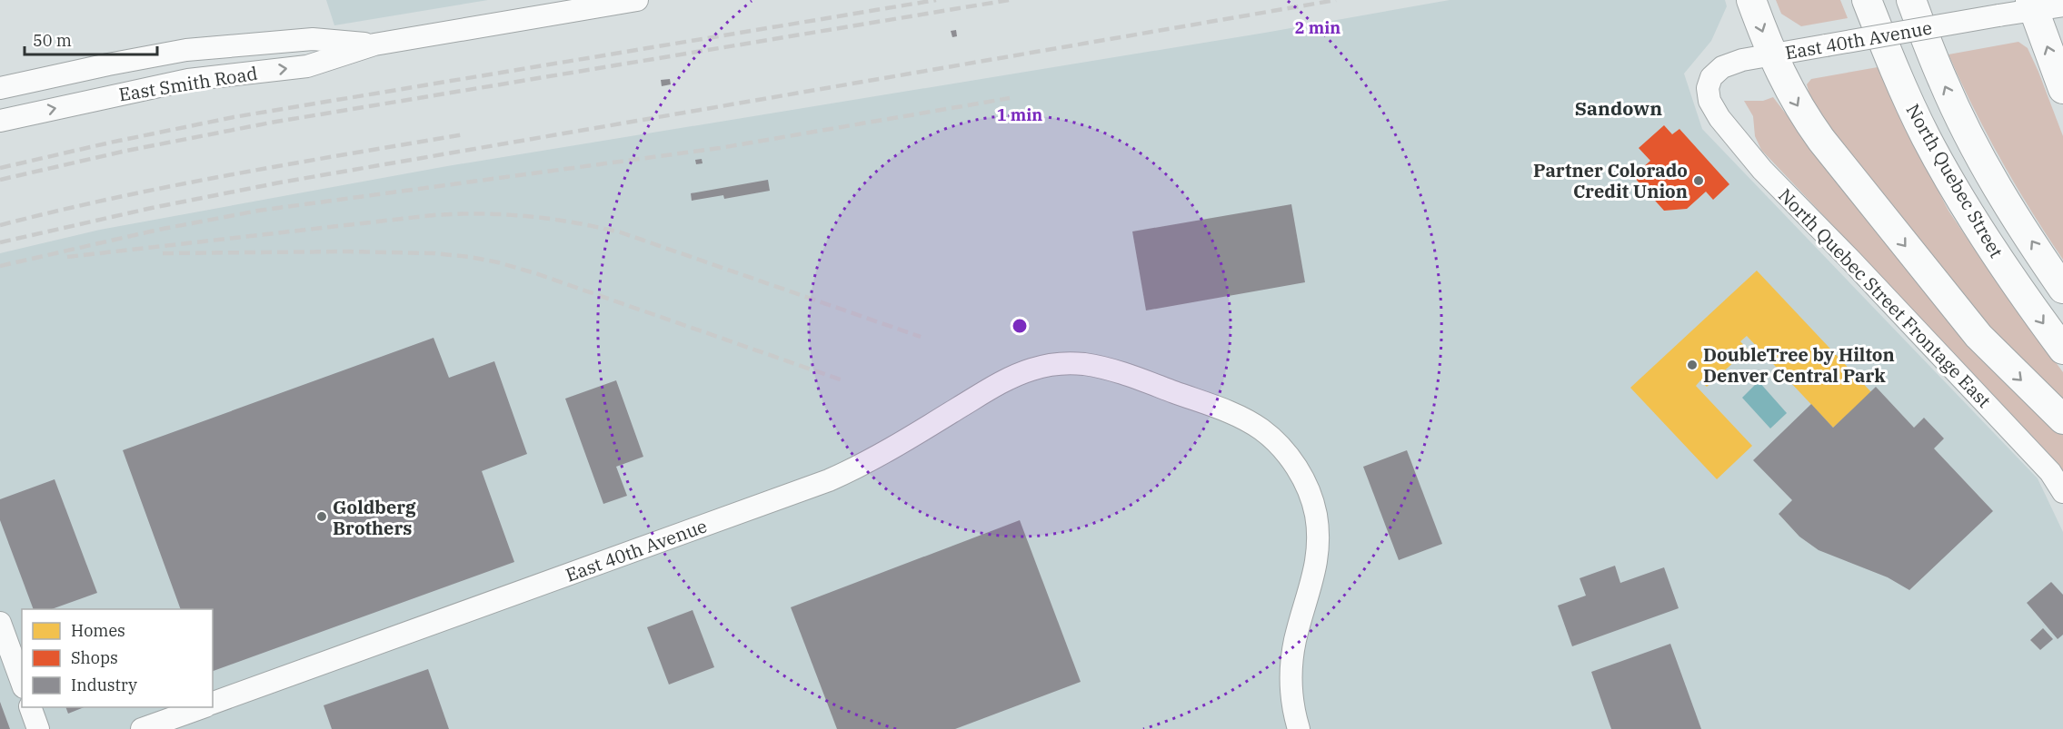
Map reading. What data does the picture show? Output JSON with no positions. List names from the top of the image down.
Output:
{
  "streets": {
    "main road": ["North Quebec Street"],
    "street": ["East 40th Avenue", "East Smith Road", "North Quebec Street Frontage East"]
  },
  "crossings": [
    ["East 40th Avenue", "North Quebec Street Frontage East"]
  ],
  "districts": ["Sandown"],
  "places": ["Partner Colorado Credit Union", "DoubleTree by Hilton Denver Central Park", "Goldberg Brothers"],
  "legend": ["Homes", "Shops", "Industry"],
  "scale_bar": "50 m",
  "rings": ["2 min", "1 min"]
}
